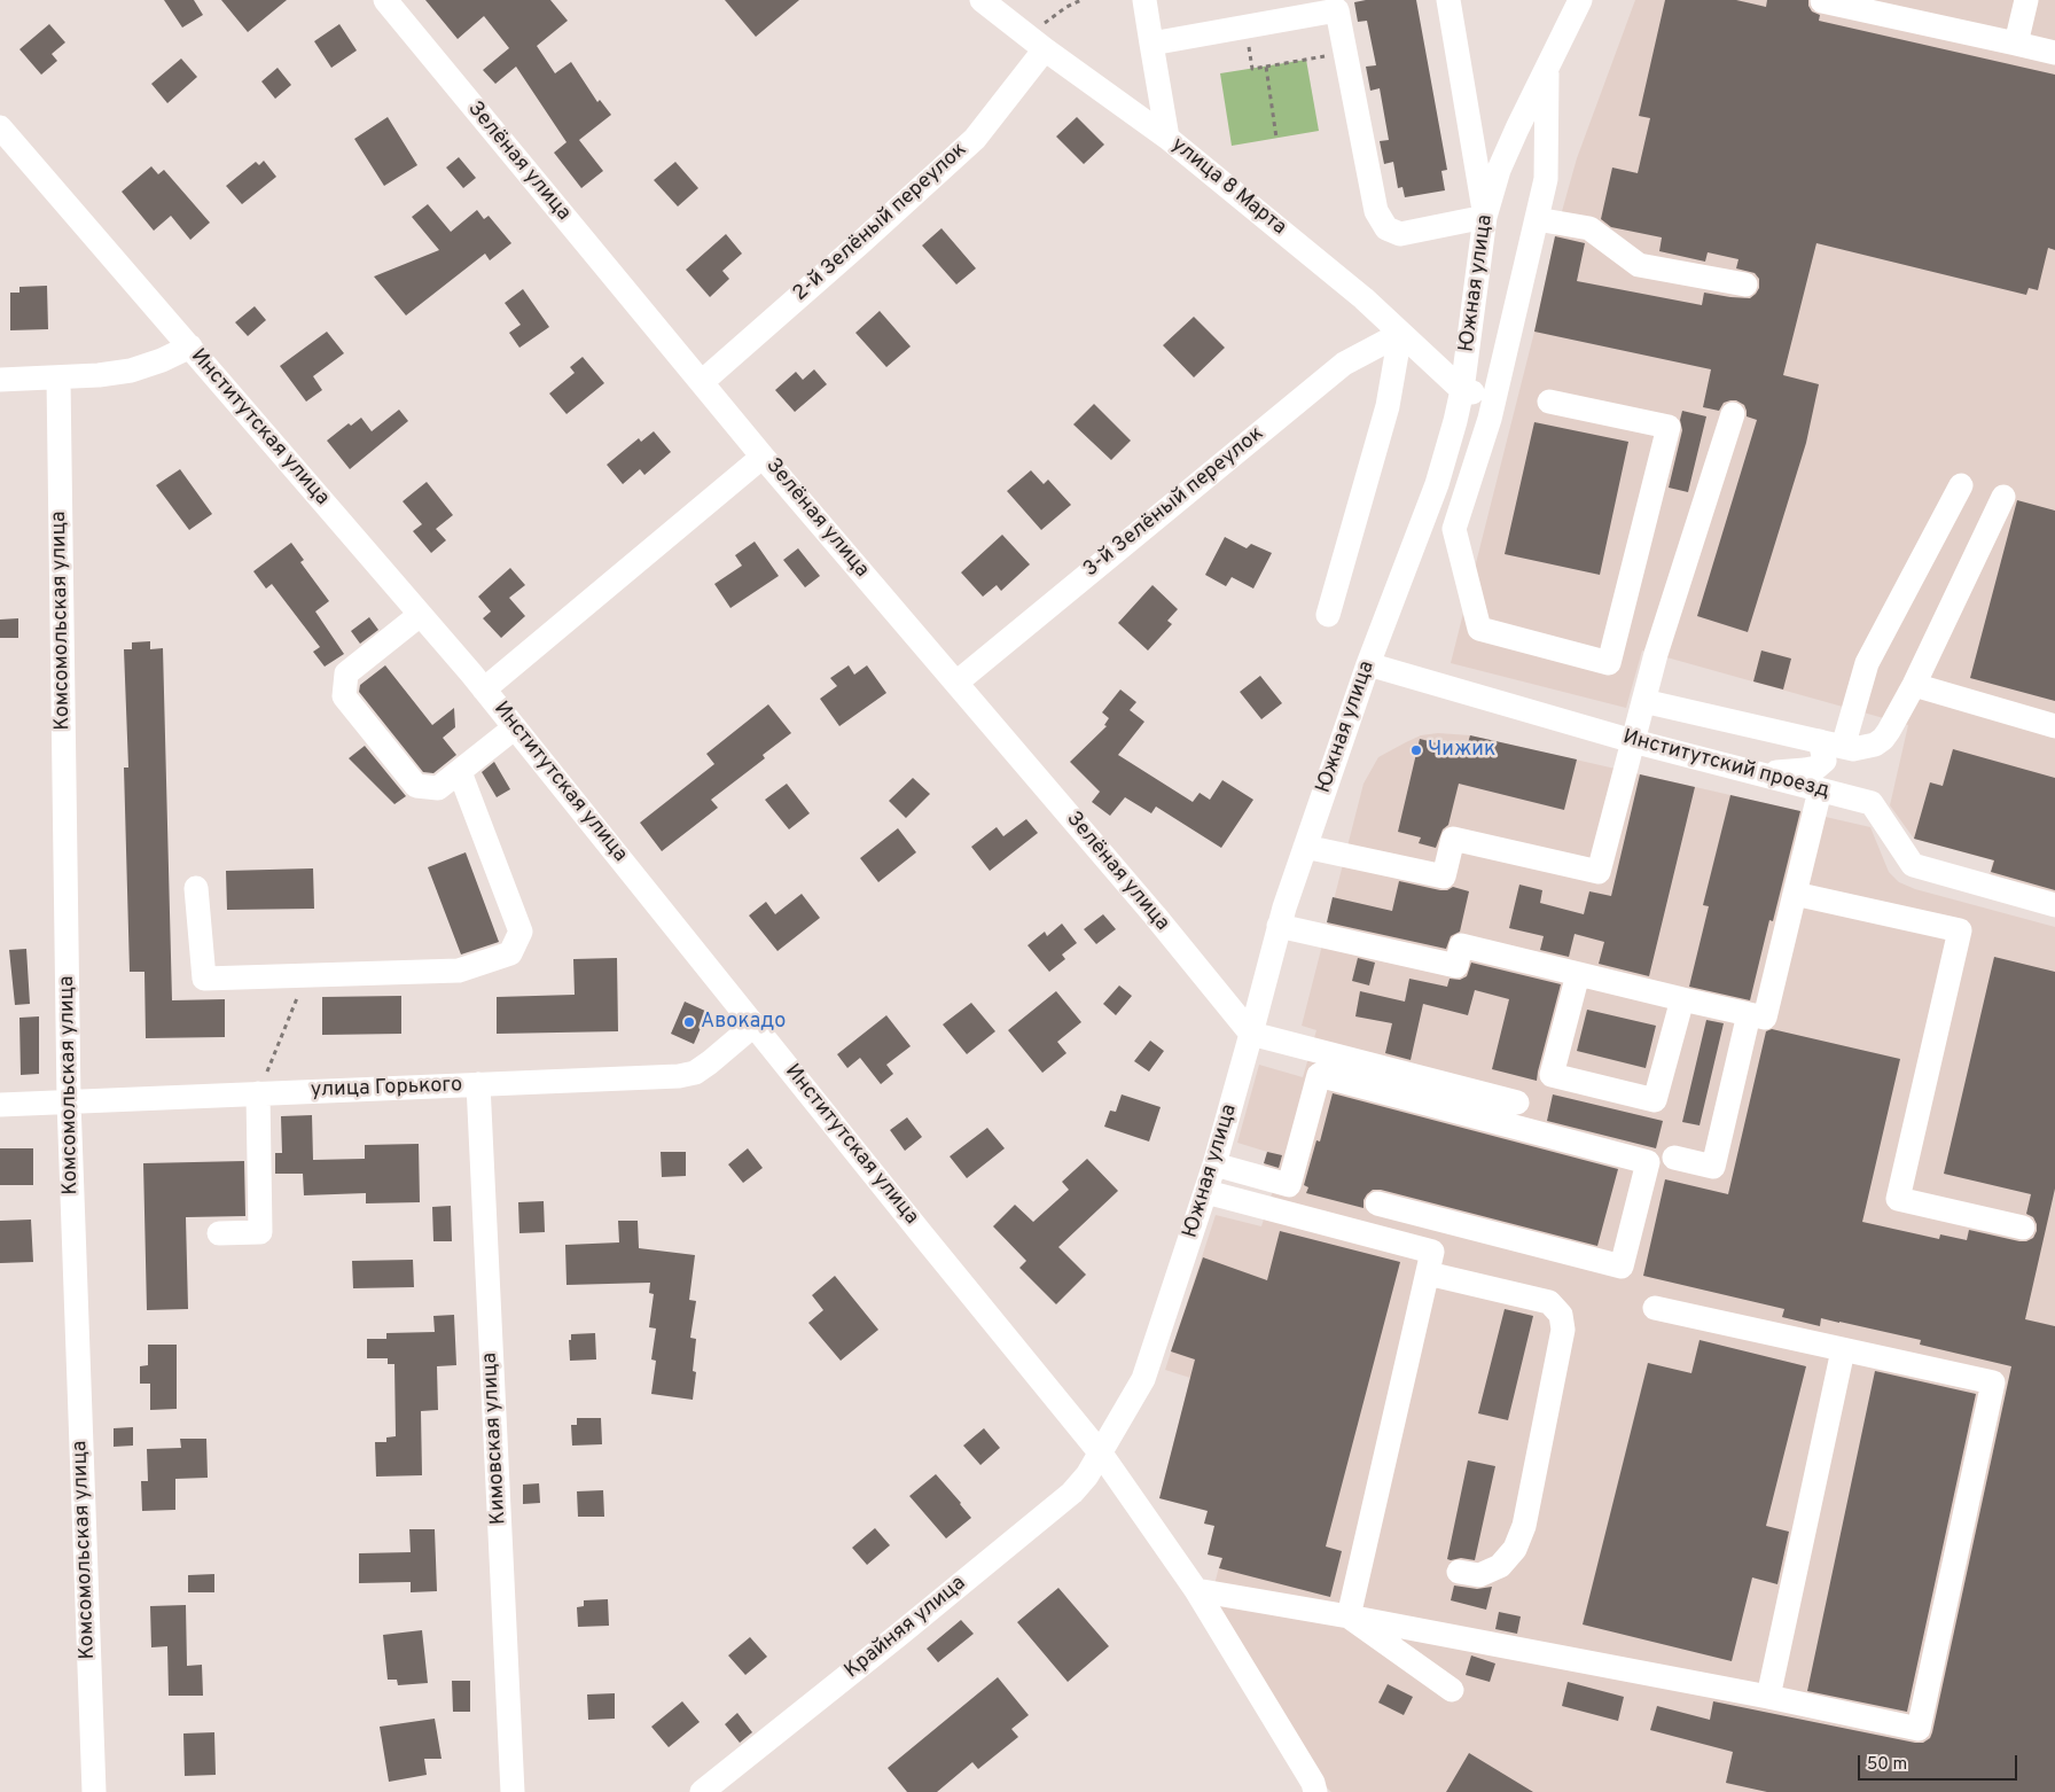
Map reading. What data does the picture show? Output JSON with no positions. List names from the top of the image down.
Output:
{
  "streets": {
    "street": [
      "Зелёная улица",
      "улица 8 Марта",
      "2-й Зелёный переулок",
      "Южная улица",
      "Институтская улица",
      "3-й Зелёный переулок",
      "Комсомольская улица",
      "Институтский проезд",
      "улица Горького",
      "Кимовская улица",
      "Крайняя улица"
    ]
  },
  "crossings": [
    ["Зелёная улица", "2-й Зелёный переулок"],
    ["Зелёная улица", "Южная улица"],
    ["Зелёная улица", "3-й Зелёный переулок"],
    ["улица 8 Марта", "2-й Зелёный переулок"],
    ["улица 8 Марта", "Южная улица"],
    ["улица 8 Марта", "3-й Зелёный переулок"],
    ["Южная улица", "Институтская улица"],
    ["Южная улица", "Институтский проезд"],
    ["Южная улица", "Крайняя улица"],
    ["Институтская улица", "улица Горького"],
    ["Институтская улица", "Крайняя улица"],
    ["Комсомольская улица", "улица Горького"],
    ["улица Горького", "Кимовская улица"]
  ],
  "places": ["Чижик", "Авокадо"],
  "scale_bar": "50 m"
}
